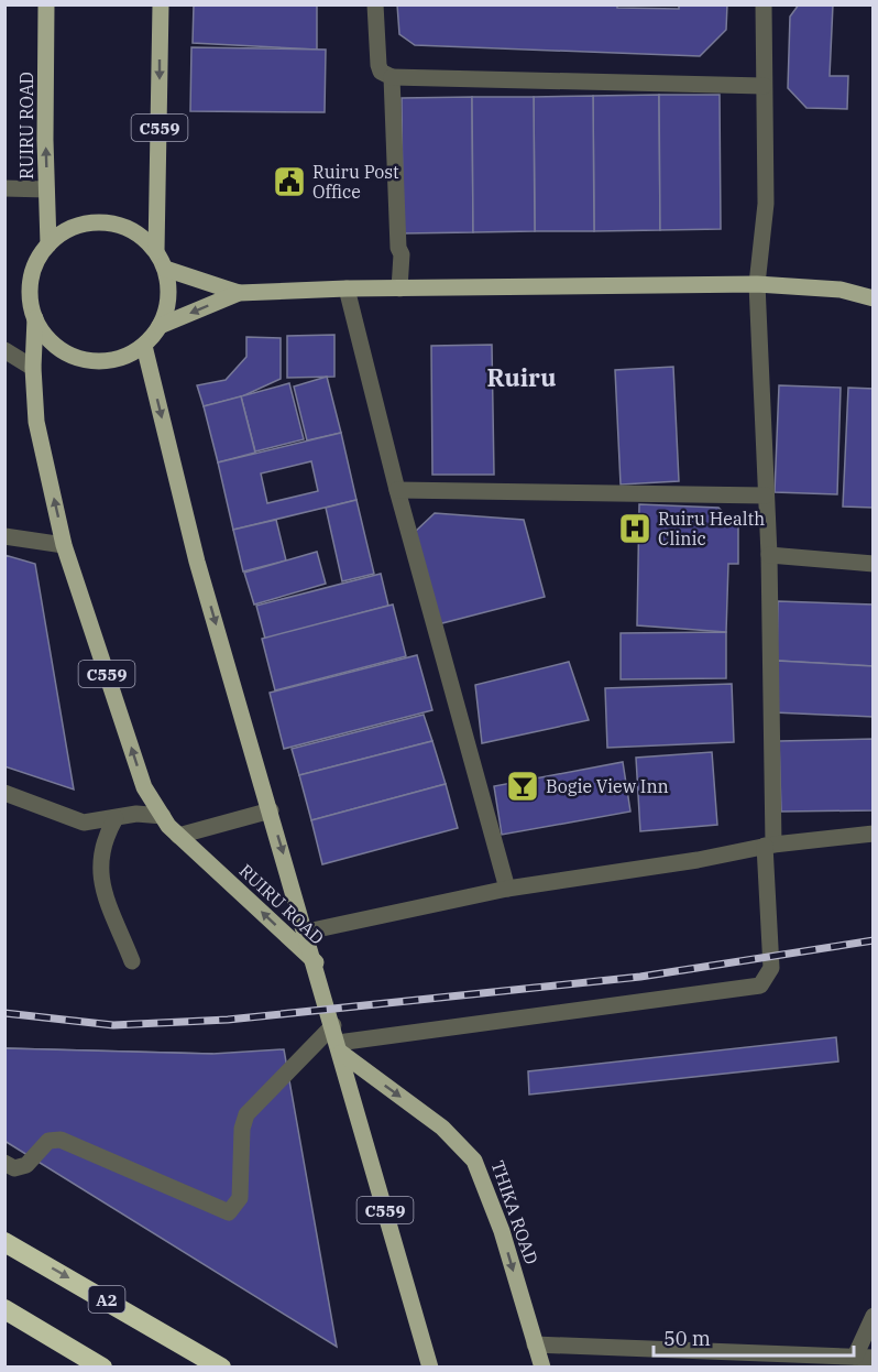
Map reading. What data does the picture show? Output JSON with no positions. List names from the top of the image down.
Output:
{
  "streets": {
    "highway": ["A2"],
    "main road": ["RUIRU ROAD", "C559", "THIKA ROAD"]
  },
  "crossings": [
    ["RUIRU ROAD", "C559"],
    ["C559", "THIKA ROAD"]
  ],
  "districts": ["Ruiru"],
  "places": {
    "public building": ["Ruiru Post Office"],
    "hospital": ["Ruiru Health Clinic"],
    "bar": ["Bogie View Inn"]
  },
  "scale_bar": "50 m"
}
